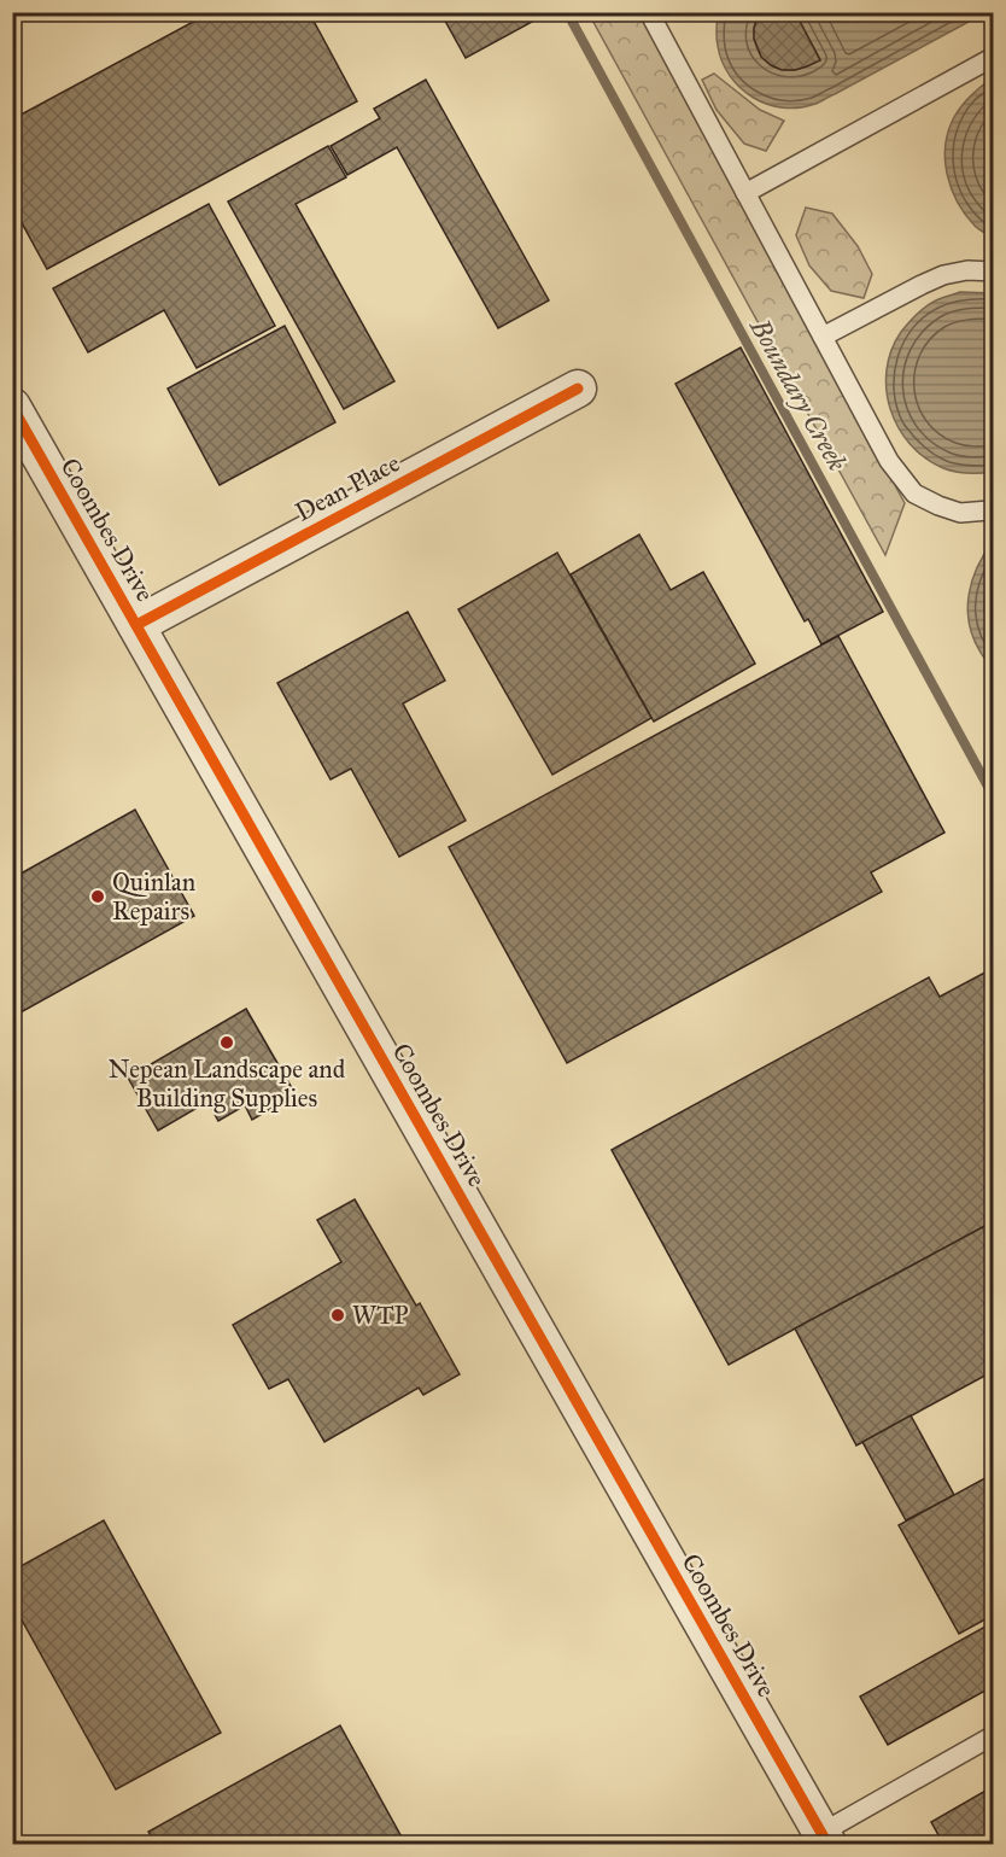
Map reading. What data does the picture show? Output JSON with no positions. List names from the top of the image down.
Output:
{
  "streets": {
    "street": ["Dean Place", "Coombes Drive"]
  },
  "crossings": [
    ["Dean Place", "Coombes Drive"]
  ],
  "water": ["Boundary Creek"],
  "places": ["Quinlan Repairs", "Nepean Landscape and Building Supplies", "WTP"]
}
